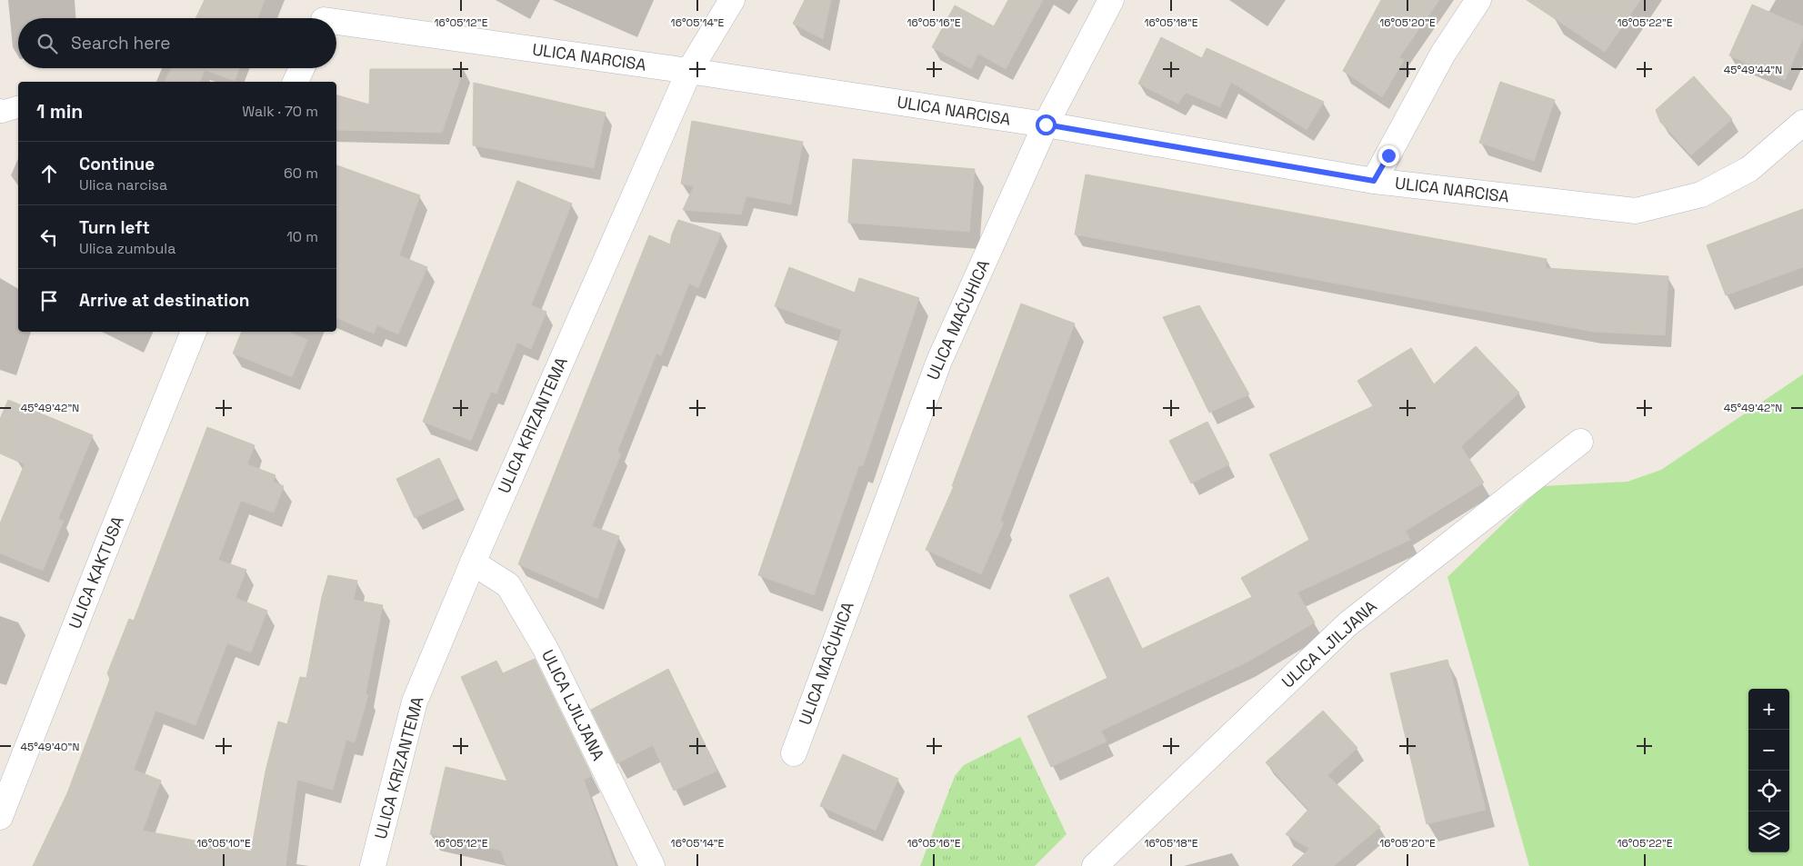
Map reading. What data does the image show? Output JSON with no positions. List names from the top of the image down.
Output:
{
  "streets": {
    "street": [
      "ULICA NARCISA",
      "ULICA MAĆUHICA",
      "ULICA KRIZANTEMA",
      "ULICA KAKTUSA",
      "ULICA LJILJANA"
    ]
  },
  "crossings": [
    ["ULICA NARCISA", "ULICA MAĆUHICA"],
    ["ULICA NARCISA", "ULICA KRIZANTEMA"],
    ["ULICA KRIZANTEMA", "ULICA LJILJANA"]
  ],
  "page": {
    "search": "Search here",
    "heading": ["1 min", "Walk · 70 m"],
    "list": [
      ["Continue", "Ulica narcisa", "60 m"],
      ["Turn left", "Ulica zumbula", "10 m"],
      "Arrive at destination"
    ],
    "map_buttons": ["+", "−"]
  },
  "coordinates": [
    "16°05'12\"E",
    "16°05'14\"E",
    "16°05'16\"E",
    "16°05'18\"E",
    "16°05'20\"E",
    "16°05'22\"E",
    "45°49'44\"N",
    "45°49'42\"N",
    "45°49'40\"N",
    "16°05'10\"E"
  ]
}
